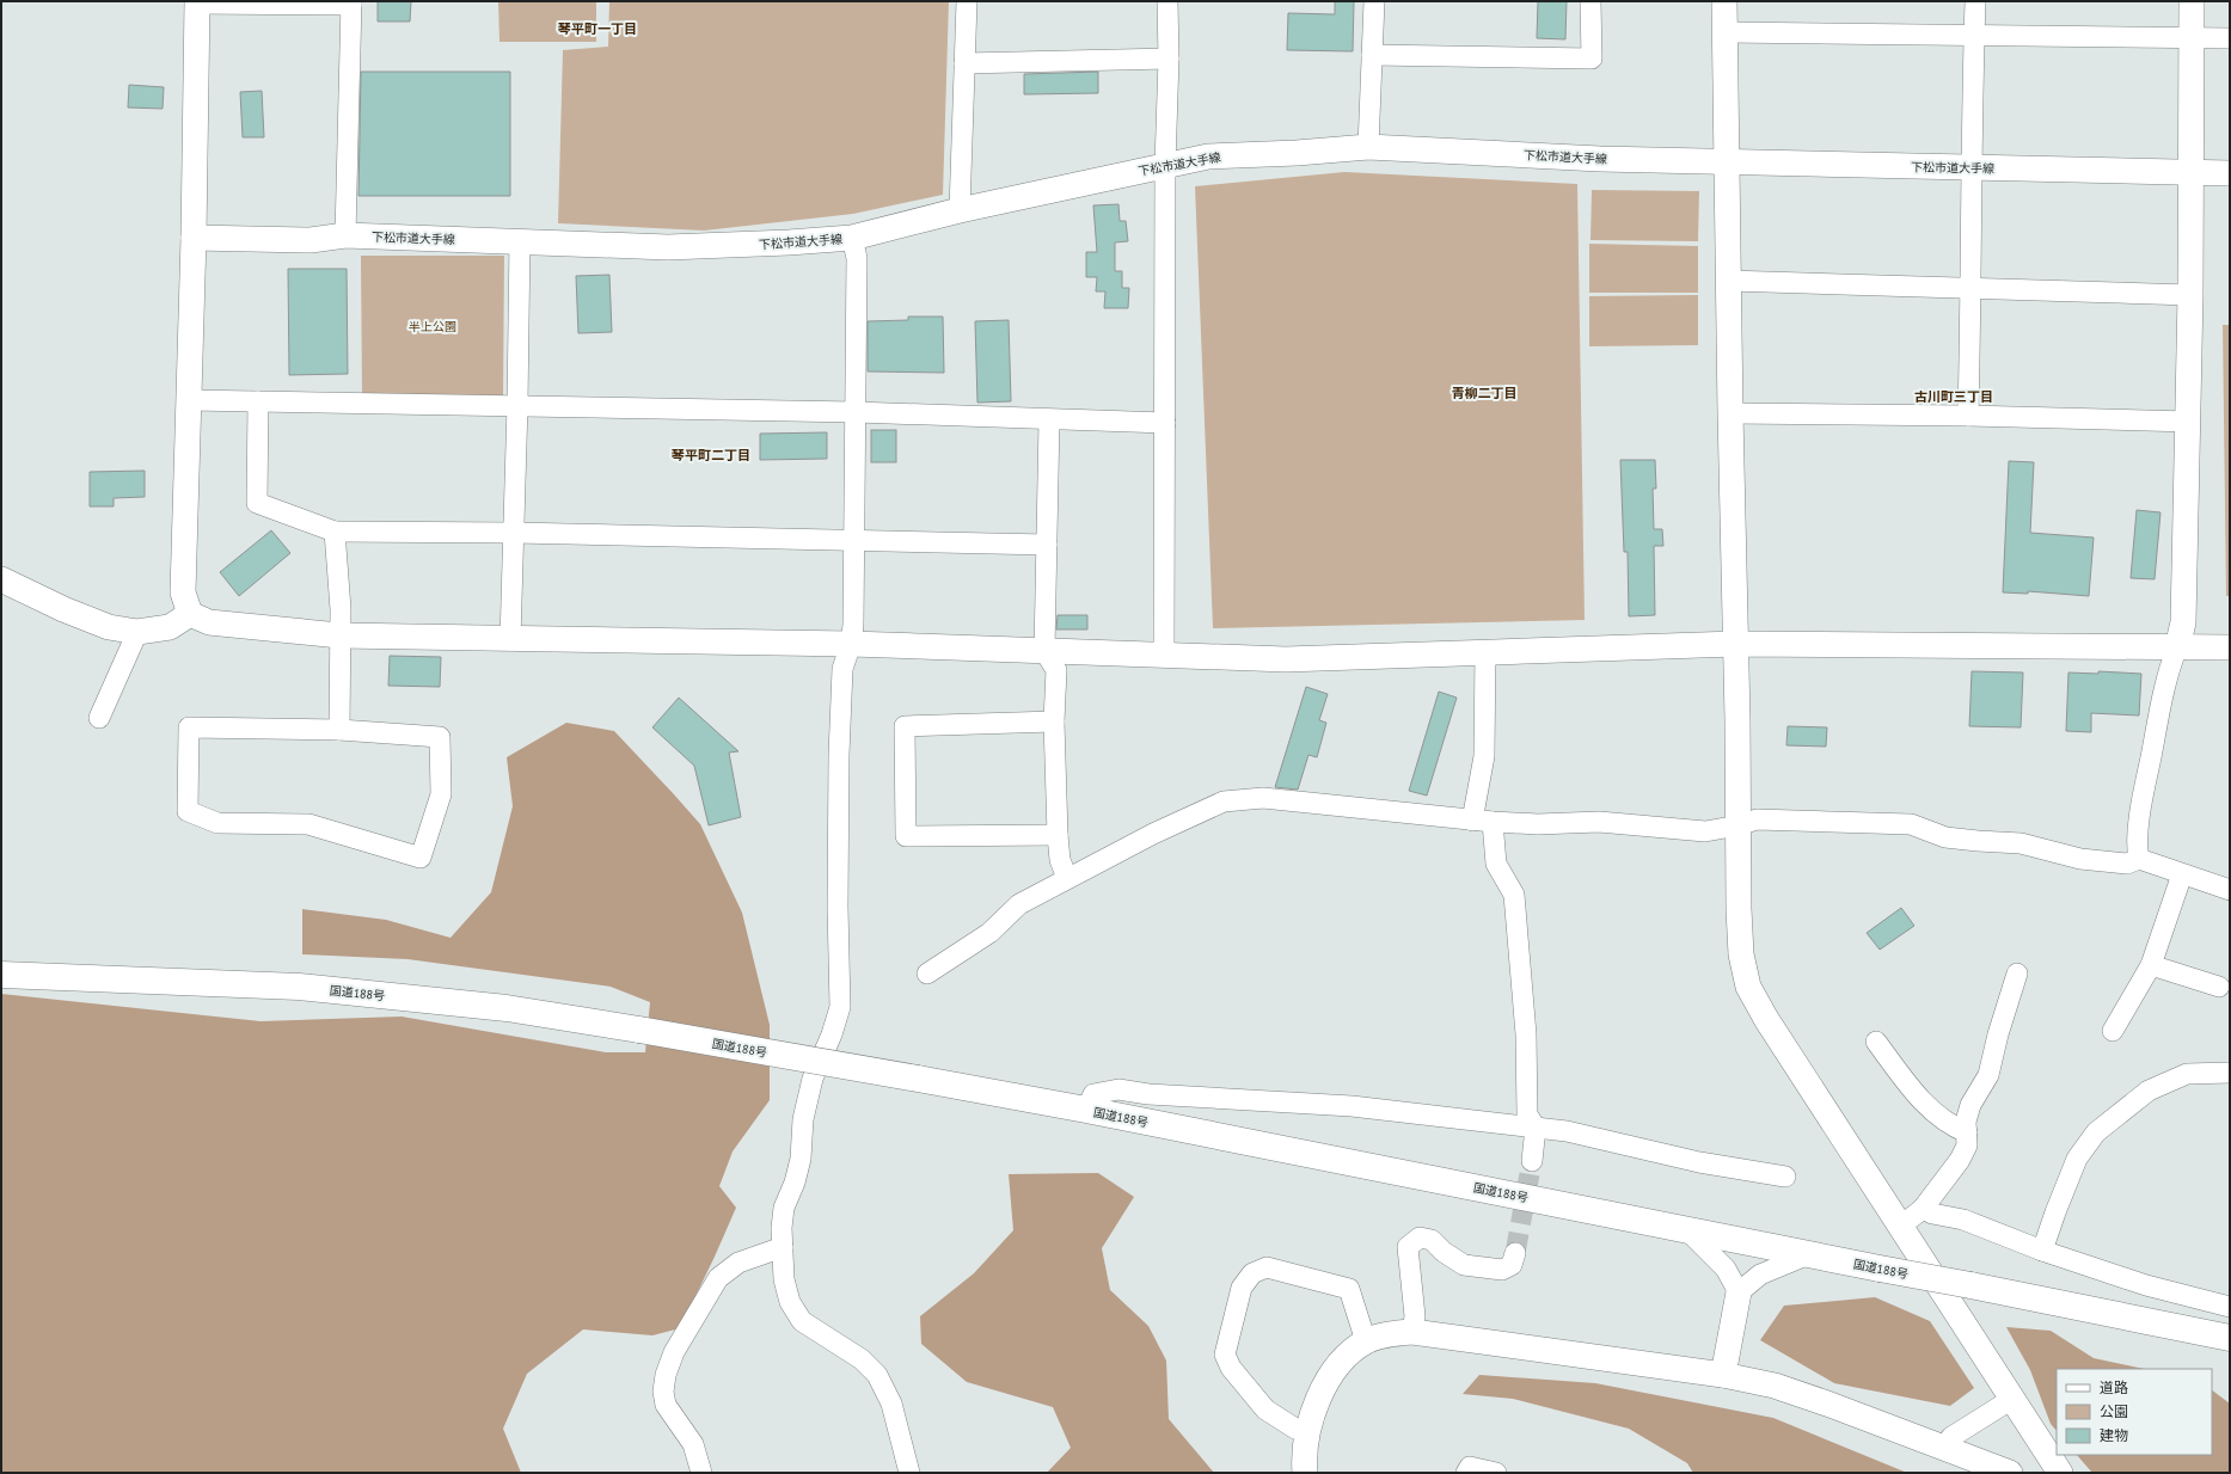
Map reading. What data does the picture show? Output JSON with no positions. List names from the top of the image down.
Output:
{
  "streets": {
    "highway": ["国道188号"],
    "street": ["下松市道大手線"]
  },
  "districts": [
    "琴平町一丁目",
    "青柳二丁目",
    "古川町三丁目",
    "琴平町二丁目"
  ],
  "parks": ["半上公園"],
  "legend": ["道路", "公園", "建物"]
}
